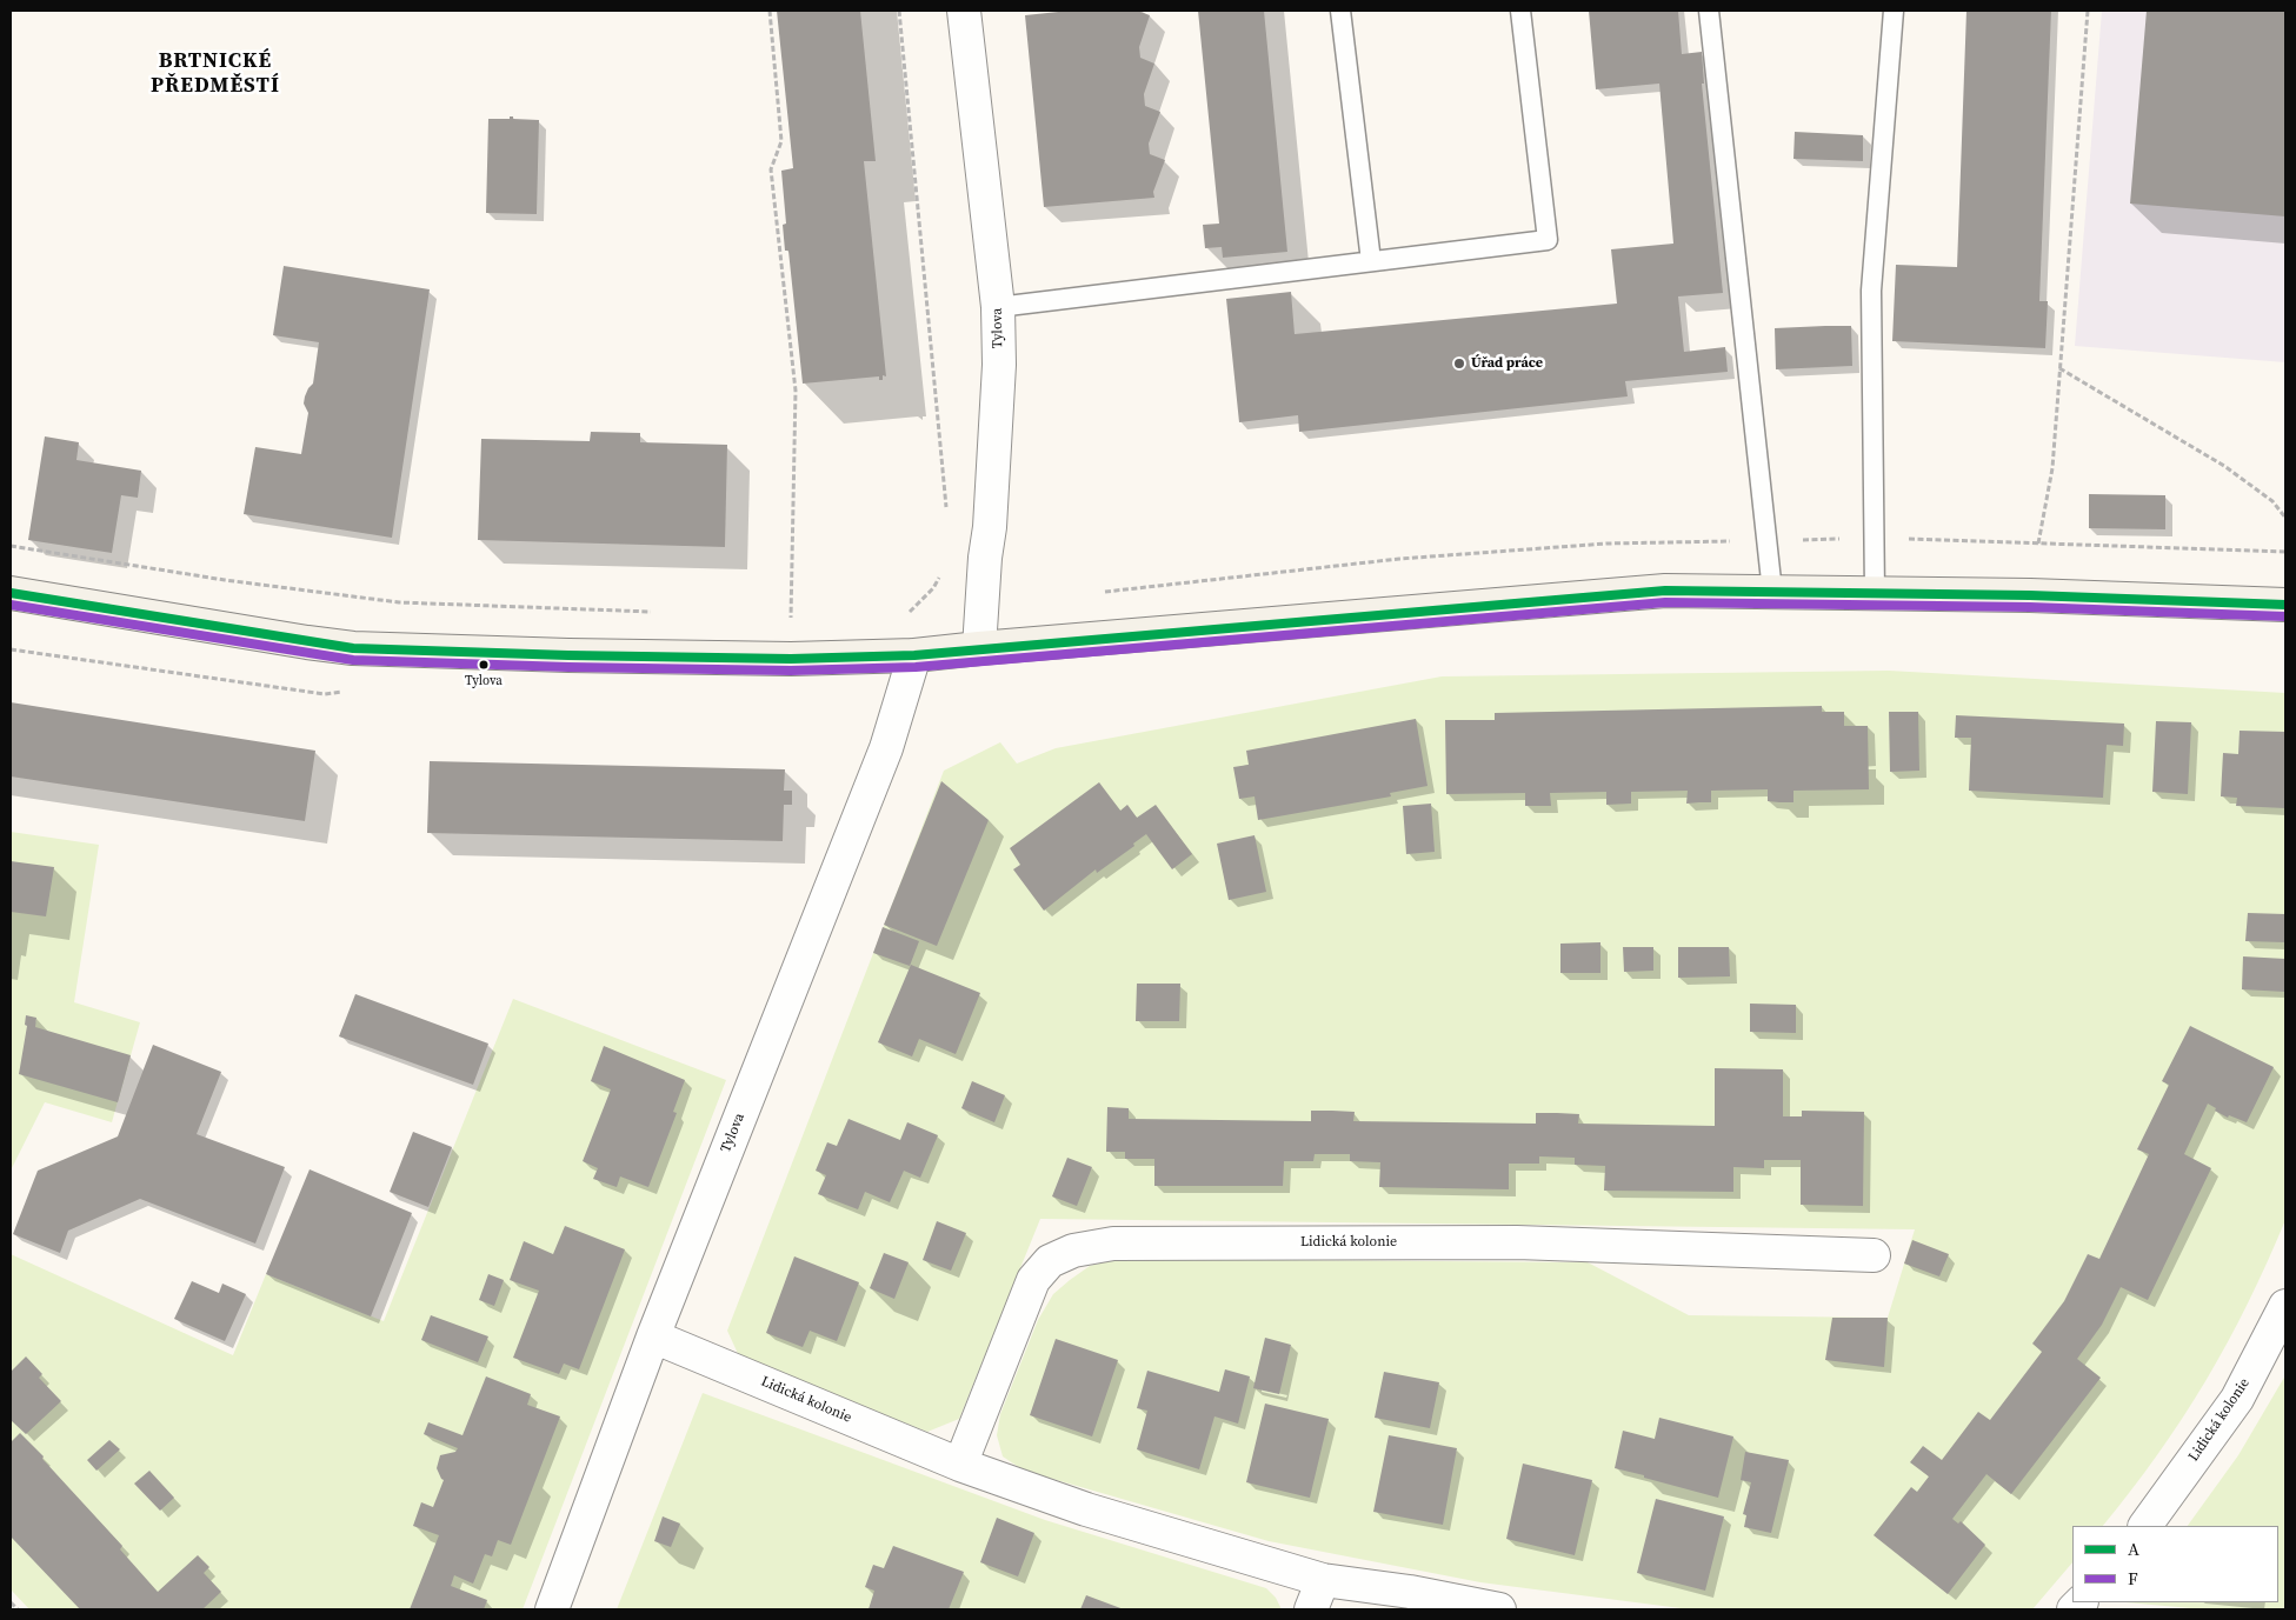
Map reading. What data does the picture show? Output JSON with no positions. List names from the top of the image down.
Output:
{
  "streets": {
    "street": ["Tylova", "Lidická kolonie"]
  },
  "crossings": [
    ["Tylova", "Lidická kolonie"]
  ],
  "districts": ["BRTNICKÉ PŘEDMĚSTÍ"],
  "places": ["Úřad práce", "Tylova"],
  "lines": ["transit line A", "transit line F"],
  "legend": ["A", "F"]
}
